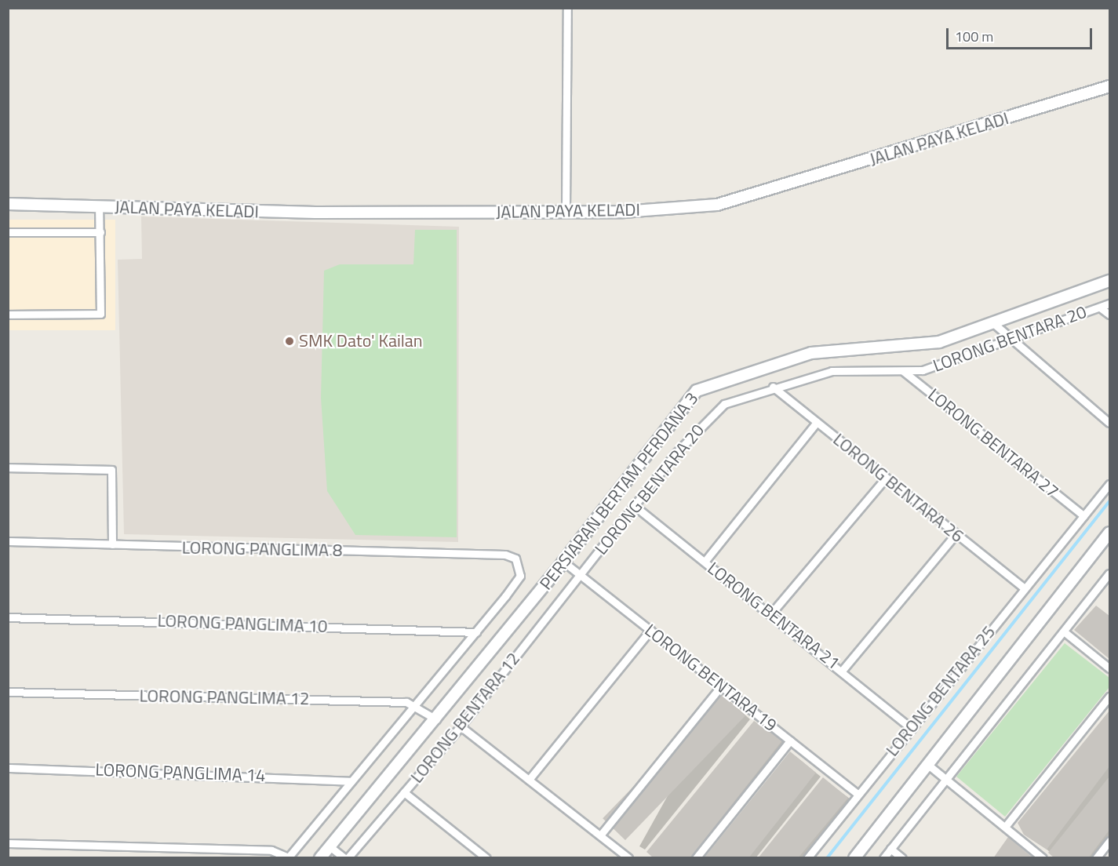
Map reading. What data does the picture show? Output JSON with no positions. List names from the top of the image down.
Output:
{
  "streets": {
    "street": [
      "JALAN PAYA KELADI",
      "LORONG BENTARA 20",
      "LORONG BENTARA 27",
      "LORONG BENTARA 26",
      "PERSIARAN BERTAM PERDANA 3",
      "LORONG PANGLIMA 8",
      "LORONG BENTARA 21",
      "LORONG PANGLIMA 10",
      "LORONG BENTARA 19",
      "LORONG BENTARA 25",
      "LORONG PANGLIMA 12",
      "LORONG BENTARA 12",
      "LORONG PANGLIMA 14"
    ]
  },
  "crossings": [
    ["LORONG BENTARA 20", "LORONG BENTARA 27"],
    ["LORONG BENTARA 20", "LORONG BENTARA 26"],
    ["LORONG BENTARA 20", "LORONG BENTARA 21"],
    ["LORONG BENTARA 20", "LORONG BENTARA 19"],
    ["LORONG BENTARA 20", "LORONG BENTARA 12"],
    ["LORONG BENTARA 27", "LORONG BENTARA 25"],
    ["LORONG BENTARA 26", "LORONG BENTARA 25"],
    ["PERSIARAN BERTAM PERDANA 3", "LORONG BENTARA 19"],
    ["LORONG PANGLIMA 8", "LORONG PANGLIMA 10"],
    ["LORONG BENTARA 21", "LORONG BENTARA 25"],
    ["LORONG BENTARA 19", "LORONG BENTARA 25"],
    ["LORONG BENTARA 19", "LORONG BENTARA 12"]
  ],
  "places": ["SMK Dato' Kailan"],
  "scale_bar": "100 m"
}
